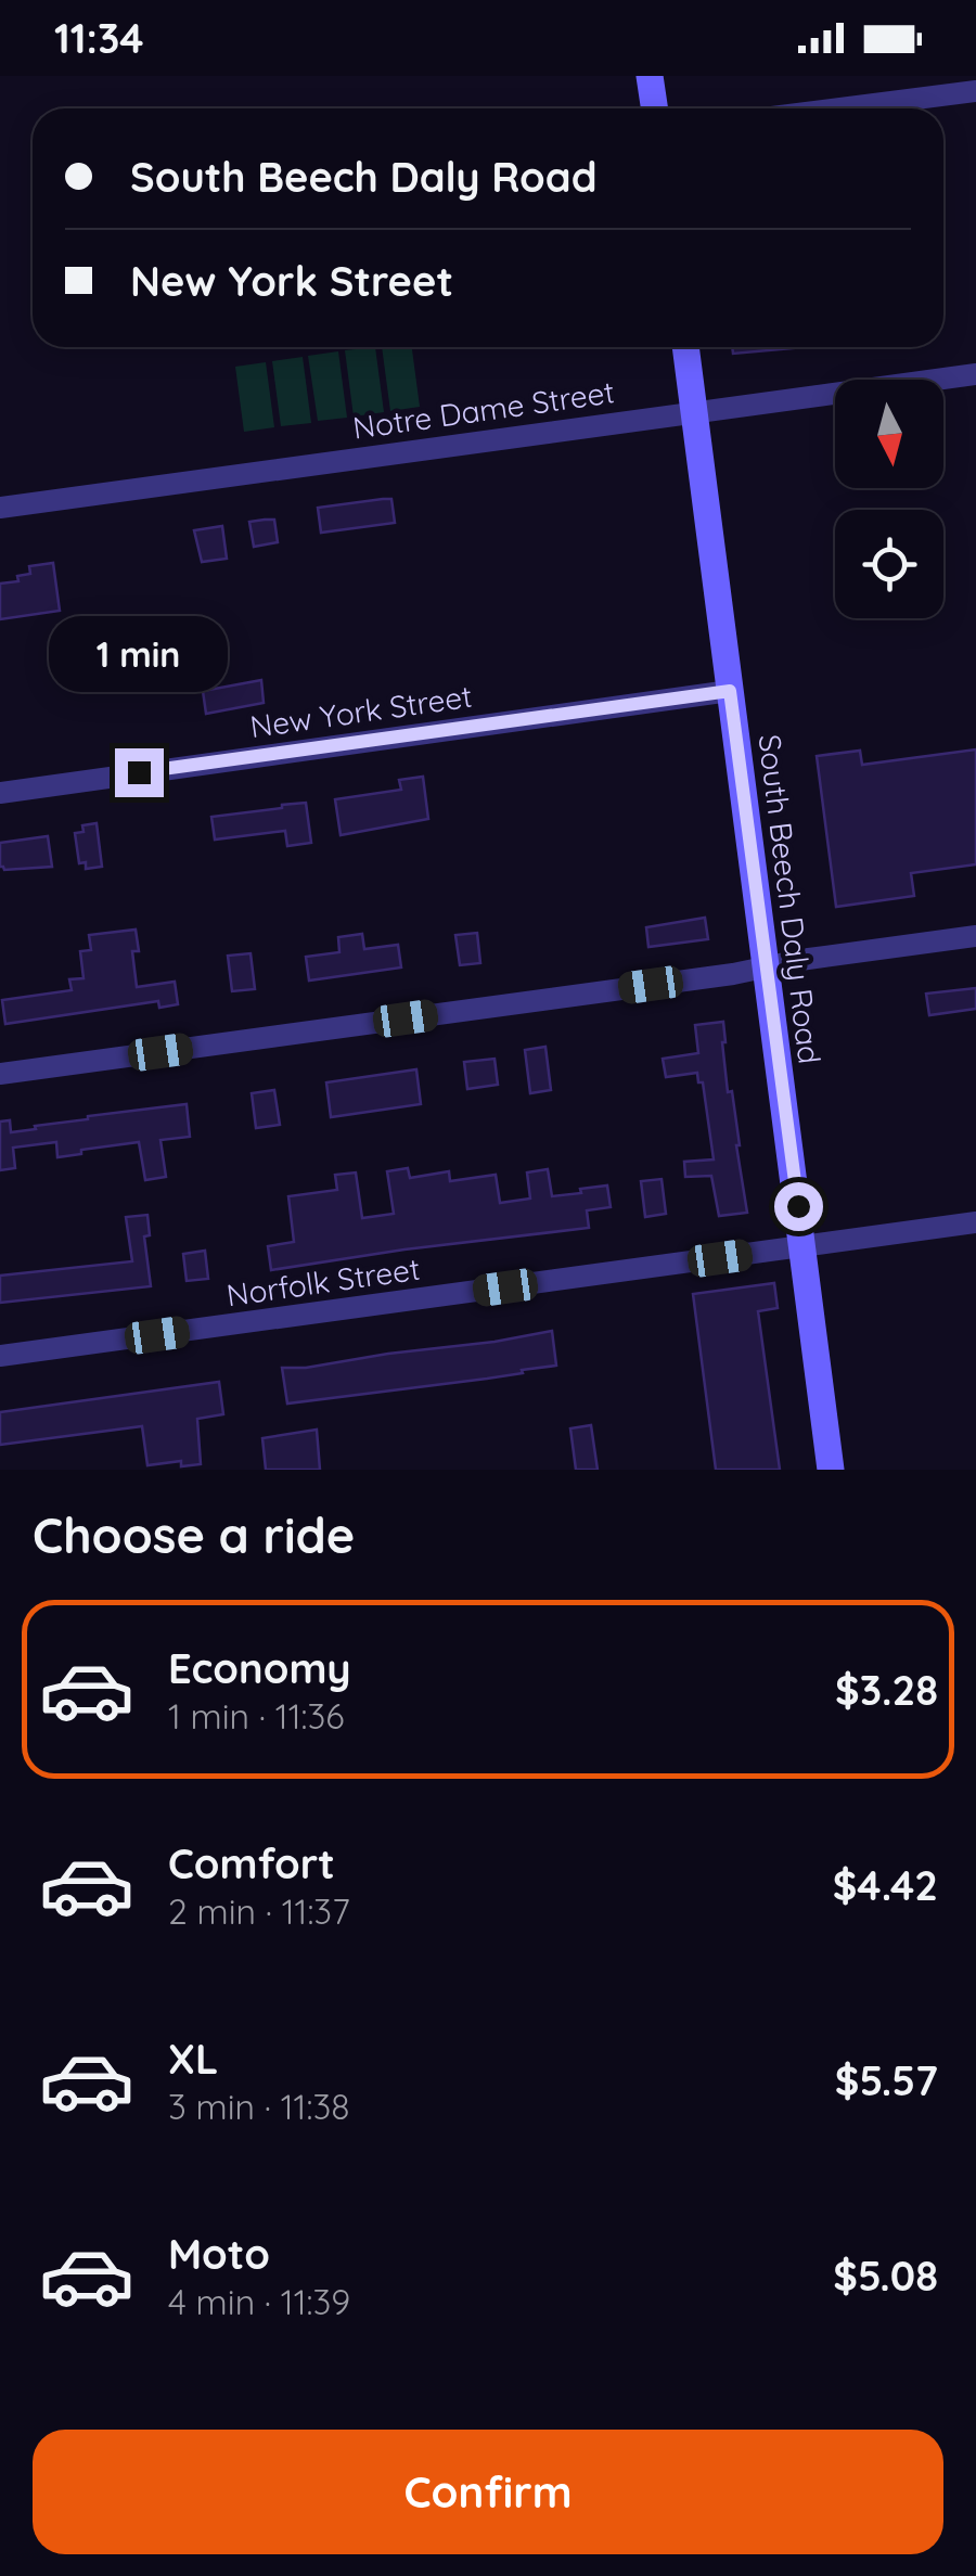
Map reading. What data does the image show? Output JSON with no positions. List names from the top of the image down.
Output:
{
  "streets": {
    "main road": ["South Beech Daly Road"],
    "street": ["Notre Dame Street", "New York Street", "Norfolk Street"]
  },
  "crossings": [
    ["Notre Dame Street", "South Beech Daly Road"],
    ["New York Street", "South Beech Daly Road"],
    ["South Beech Daly Road", "Norfolk Street"]
  ],
  "north": "bottom",
  "page": {
    "status": "11:34",
    "banner": ["South Beech Daly Road", "New York Street"],
    "bubble": "1 min",
    "heading": "Choose a ride",
    "list": [
      {
        "name": "Economy",
        "note": "1 min · 11:36",
        "value": "$3.28"
      },
      {
        "name": "Comfort",
        "note": "2 min · 11:37",
        "value": "$4.42"
      },
      {
        "name": "XL",
        "note": "3 min · 11:38",
        "value": "$5.57"
      },
      {
        "name": "Moto",
        "note": "4 min · 11:39",
        "value": "$5.08"
      }
    ],
    "buttons": "Confirm"
  }
}
